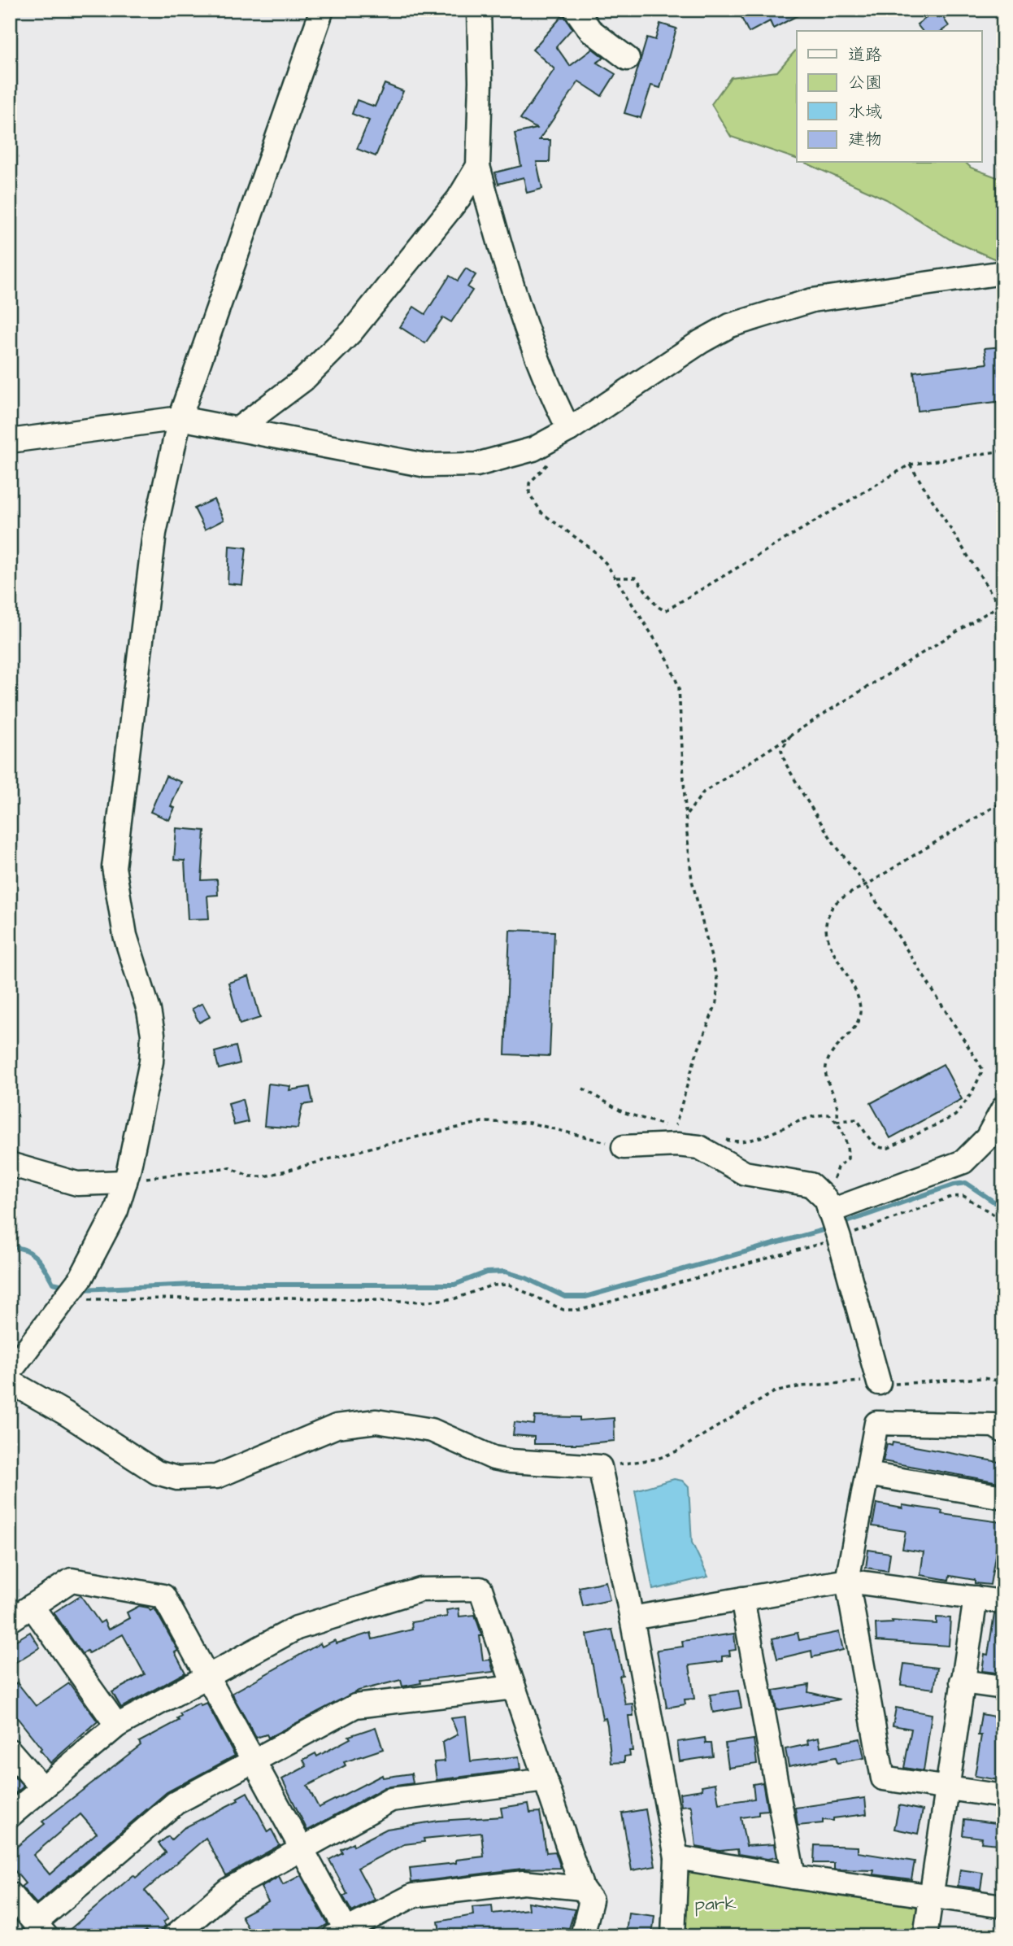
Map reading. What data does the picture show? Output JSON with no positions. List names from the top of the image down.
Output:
{
  "parks": ["park"],
  "legend": [
    "道路",
    "公園",
    "水域",
    "建物"
  ]
}
